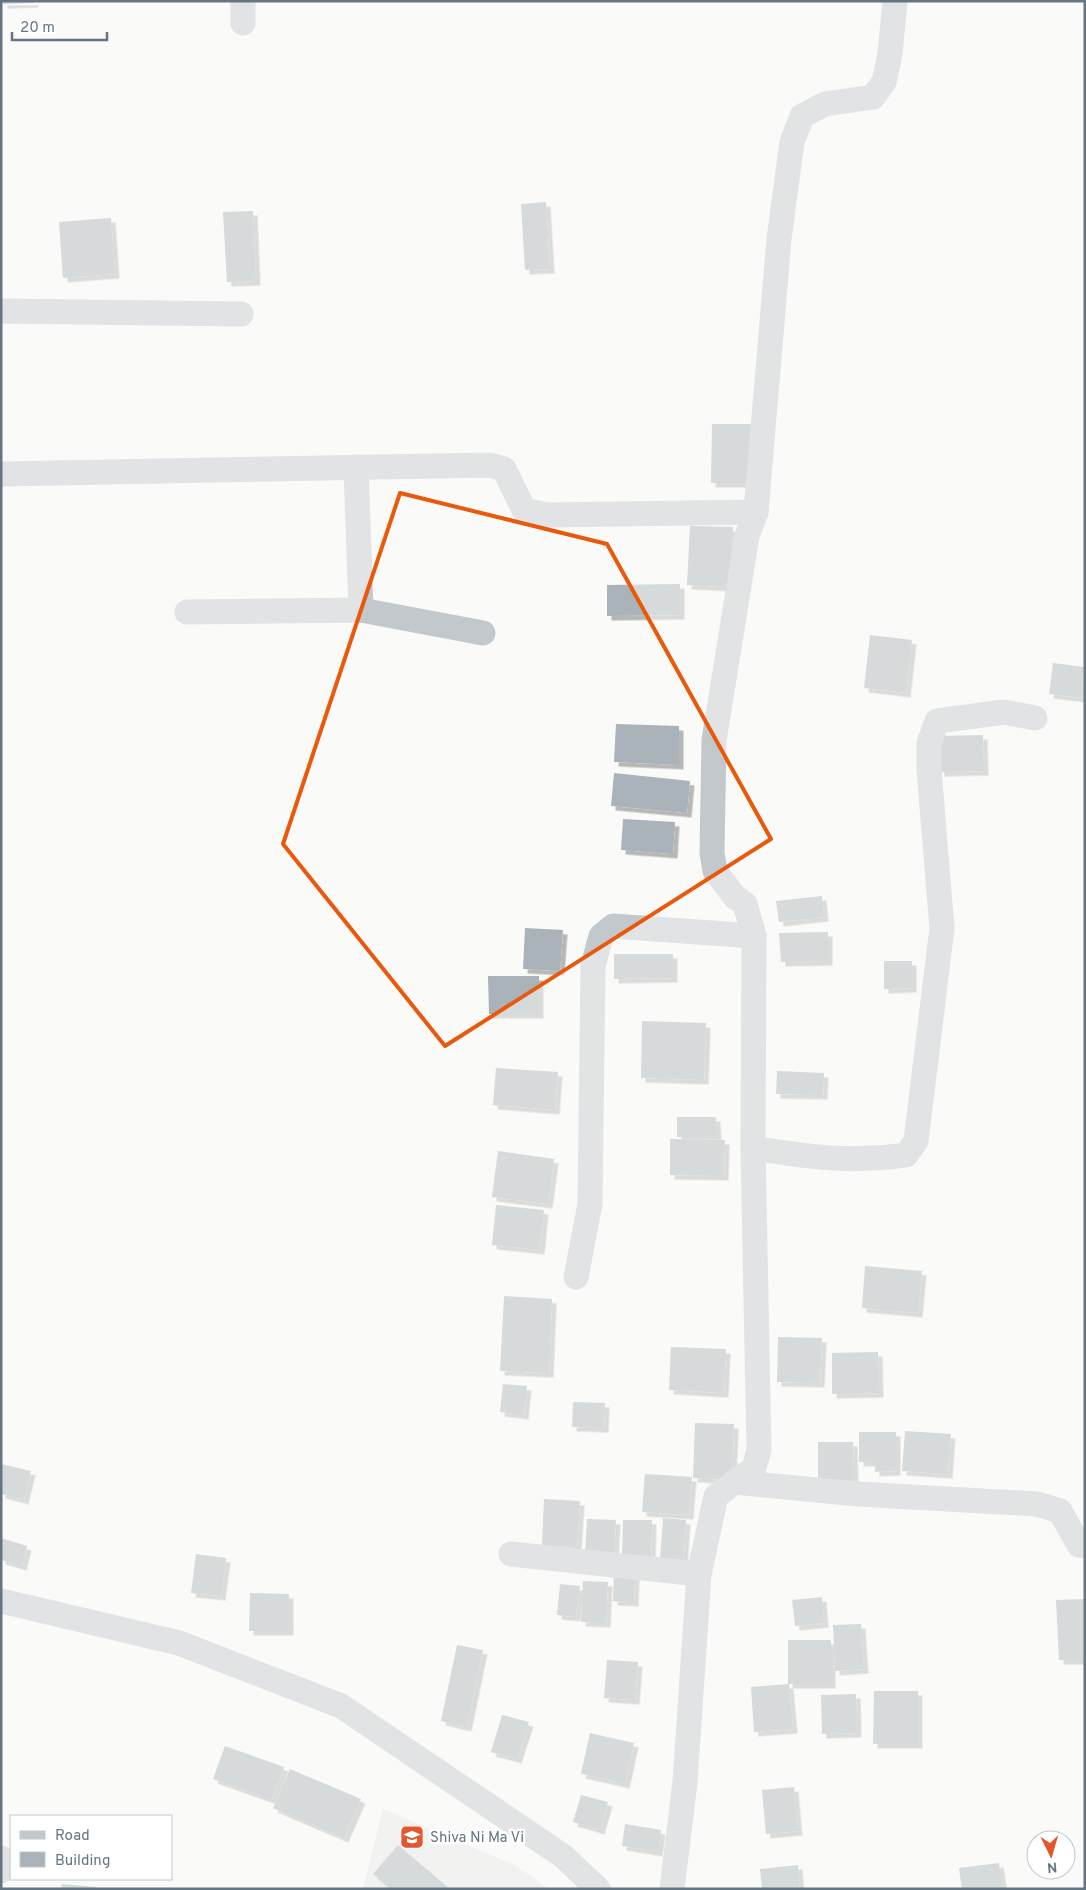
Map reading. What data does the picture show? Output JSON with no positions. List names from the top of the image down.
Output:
{
  "places": {
    "school or university": ["Shiva Ni Ma Vi"]
  },
  "legend": ["Road", "Building"],
  "scale_bar": "20 m",
  "north": "bottom"
}
